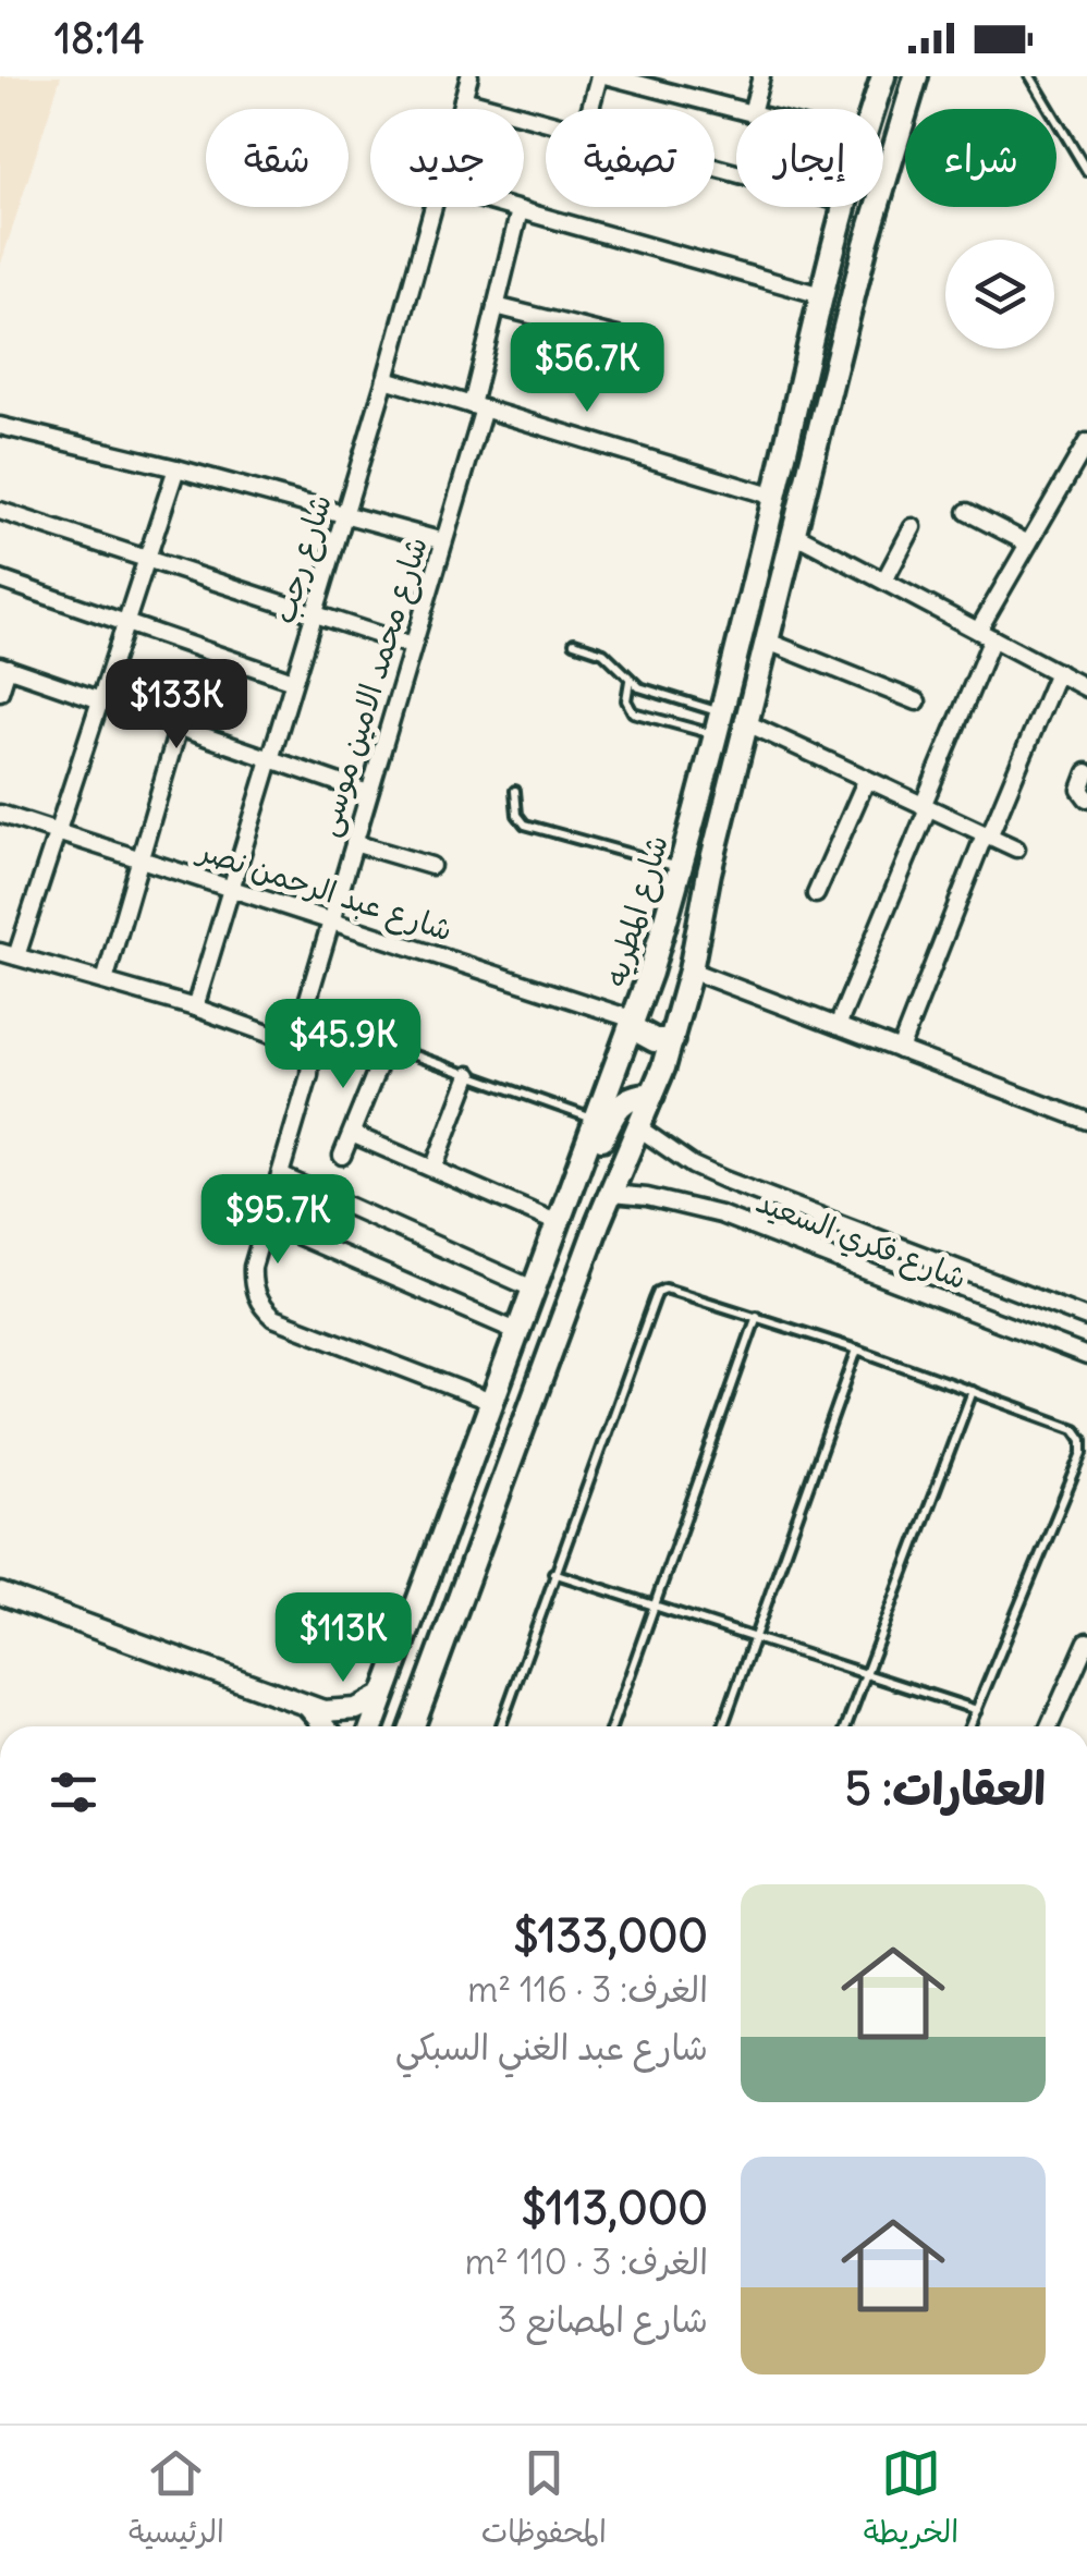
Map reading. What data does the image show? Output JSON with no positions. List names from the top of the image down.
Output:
{
  "streets": {
    "main road": ["شارع المطريه"],
    "street": [
      "شارع رجب",
      "شارع محمد الامين موسى",
      "شارع عبد الرحمن نصر",
      "شارع فكري السعيد"
    ]
  },
  "crossings": [
    ["شارع رجب", "شارع عبد الرحمن نصر"],
    ["شارع محمد الامين موسى", "شارع عبد الرحمن نصر"],
    ["شارع عبد الرحمن نصر", "شارع المطريه"],
    ["شارع المطريه", "شارع فكري السعيد"]
  ],
  "page": {
    "status": "18:14",
    "chip": [
      "شراء",
      "إيجار",
      "تصفية",
      "جديد",
      "شقة"
    ],
    "price": [
      "$56.7K",
      "$133K",
      "$45.9K",
      "$95.7K",
      "$113K"
    ],
    "heading": "العقارات: 5",
    "list": [
      {
        "name": "$133,000",
        "note": "الغرف: 3 · 116 m² · شارع عبد الغني السبكي"
      },
      {
        "name": "$113,000",
        "note": "الغرف: 3 · 110 m² · شارع المصانع 3"
      }
    ],
    "tabs": ["الخريطة", "المحفوظات", "الرئيسية"]
  }
}
